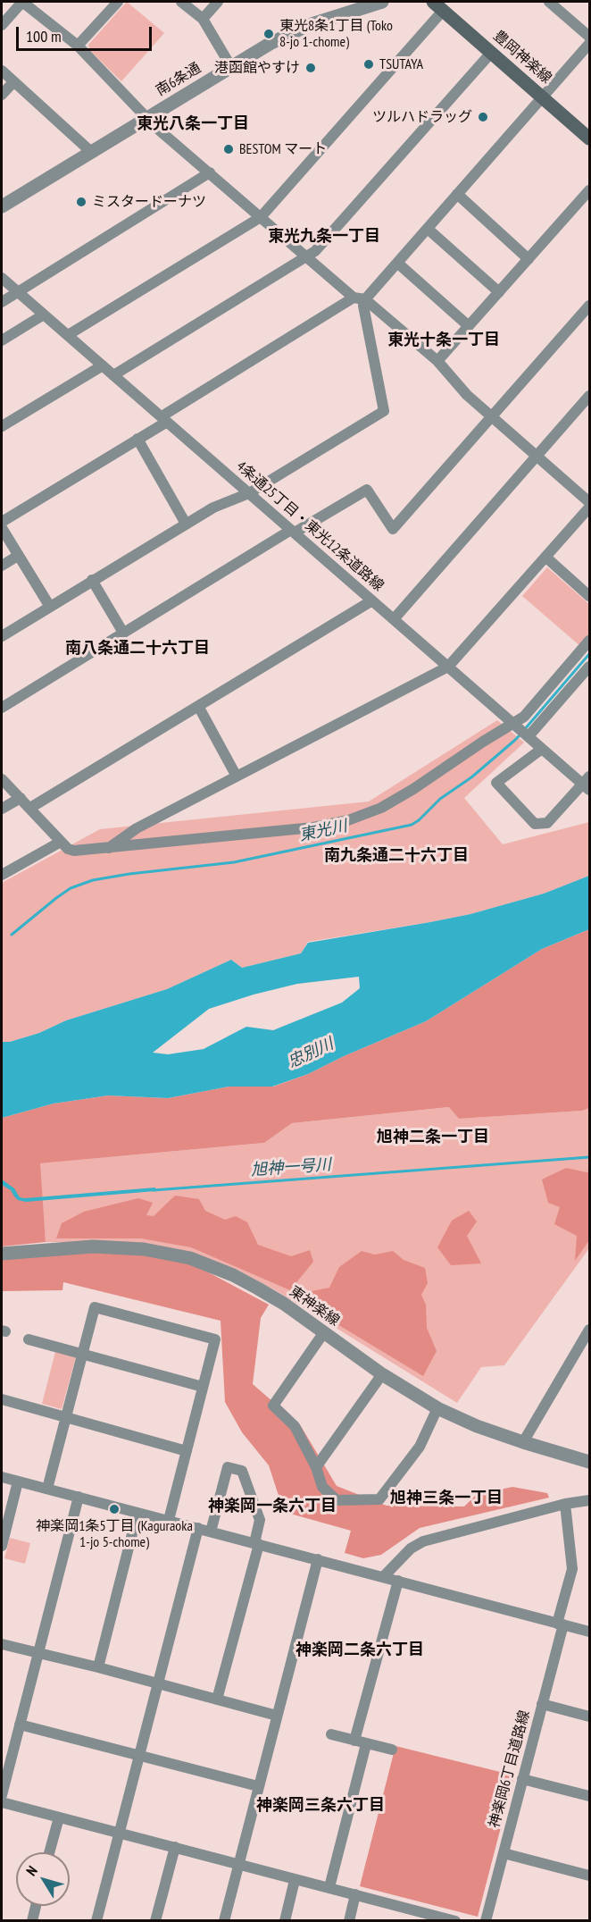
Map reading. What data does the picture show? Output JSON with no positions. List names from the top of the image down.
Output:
{
  "streets": {
    "main road": ["豊岡神楽線"],
    "street": [
      "南6条通",
      "4条通25丁目・東光12条道路線",
      "東神楽線",
      "神楽岡6丁目道路線"
    ]
  },
  "districts": [
    "東光八条一丁目",
    "東光九条一丁目",
    "東光十条一丁目",
    "南八条通二十六丁目",
    "南九条通二十六丁目",
    "旭神二条一丁目",
    "旭神三条一丁目",
    "神楽岡一条六丁目",
    "神楽岡二条六丁目",
    "神楽岡三条六丁目"
  ],
  "water": ["東光川", "忠別川", "旭神一号川"],
  "places": [
    "東光8条1丁目 (Toko 8-jo 1-chome)",
    "TSUTAYA",
    "港函館やすけ",
    "ツルハドラッグ",
    "BESTOM マート",
    "ミスタードーナツ",
    "神楽岡1条5丁目 (Kaguraoka 1-jo 5-chome)"
  ],
  "scale_bar": "100 m",
  "north": "top left"
}
